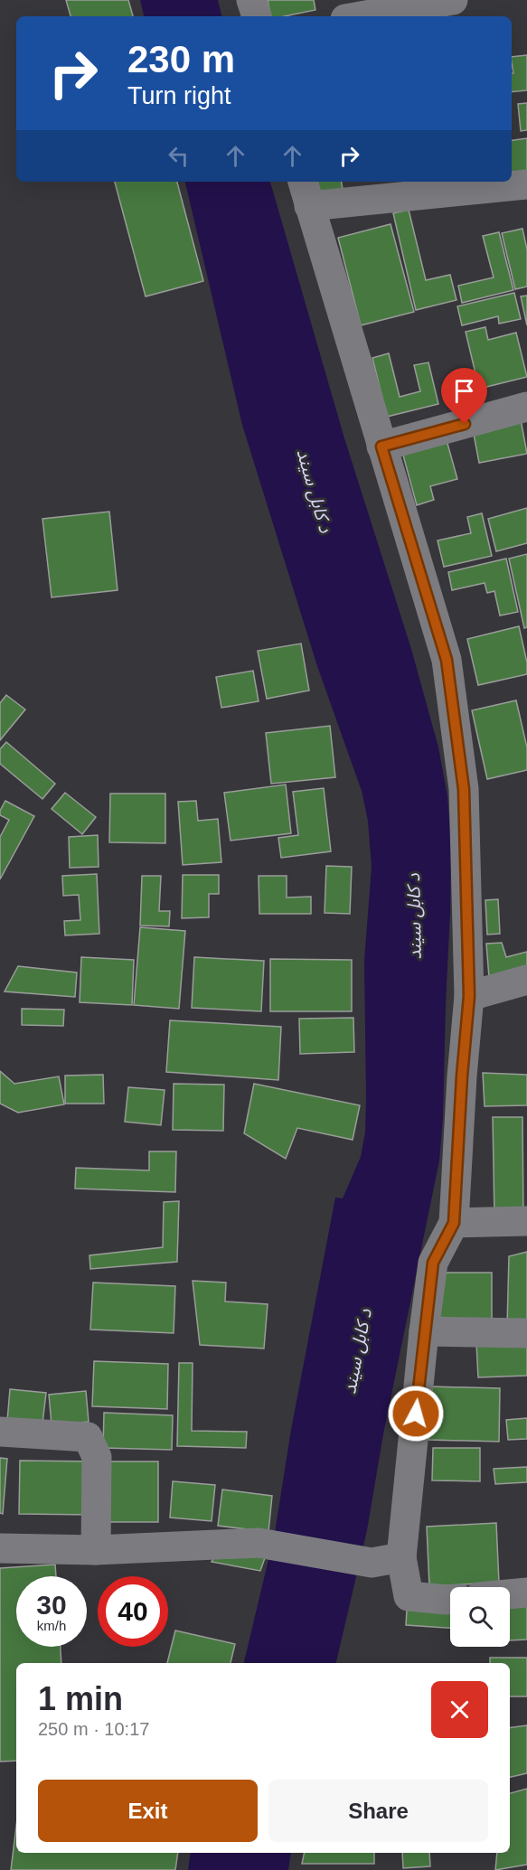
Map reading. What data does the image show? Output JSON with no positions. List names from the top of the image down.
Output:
{
  "water": ["د کابل سيند"],
  "page": {
    "turn": ["230 m", "Turn right"],
    "speed": "30 km/h",
    "limit": "40",
    "heading": ["1 min", "250 m · 10:17"],
    "buttons": ["Exit", "Share"]
  }
}
